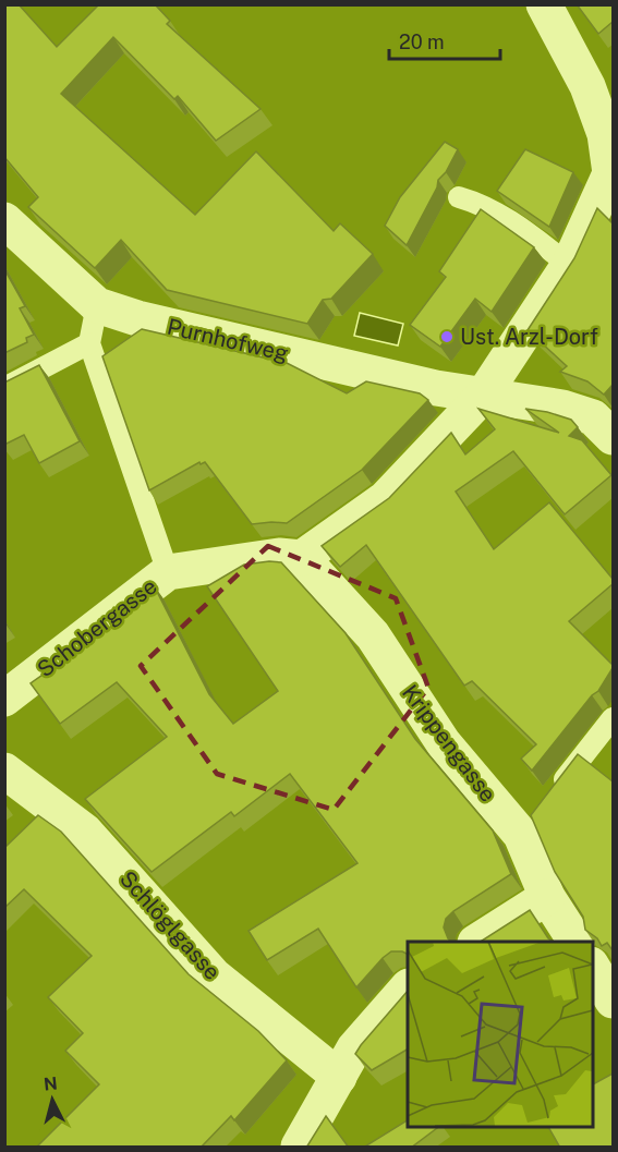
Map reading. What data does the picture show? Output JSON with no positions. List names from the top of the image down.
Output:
{
  "streets": {
    "street": [
      "Purnhofweg",
      "Schobergasse",
      "Krippengasse",
      "Schlöglgasse"
    ]
  },
  "crossings": [
    ["Schobergasse", "Krippengasse"]
  ],
  "places": ["Ust. Arzl-Dorf"],
  "scale_bar": "20 m",
  "north": "top"
}
